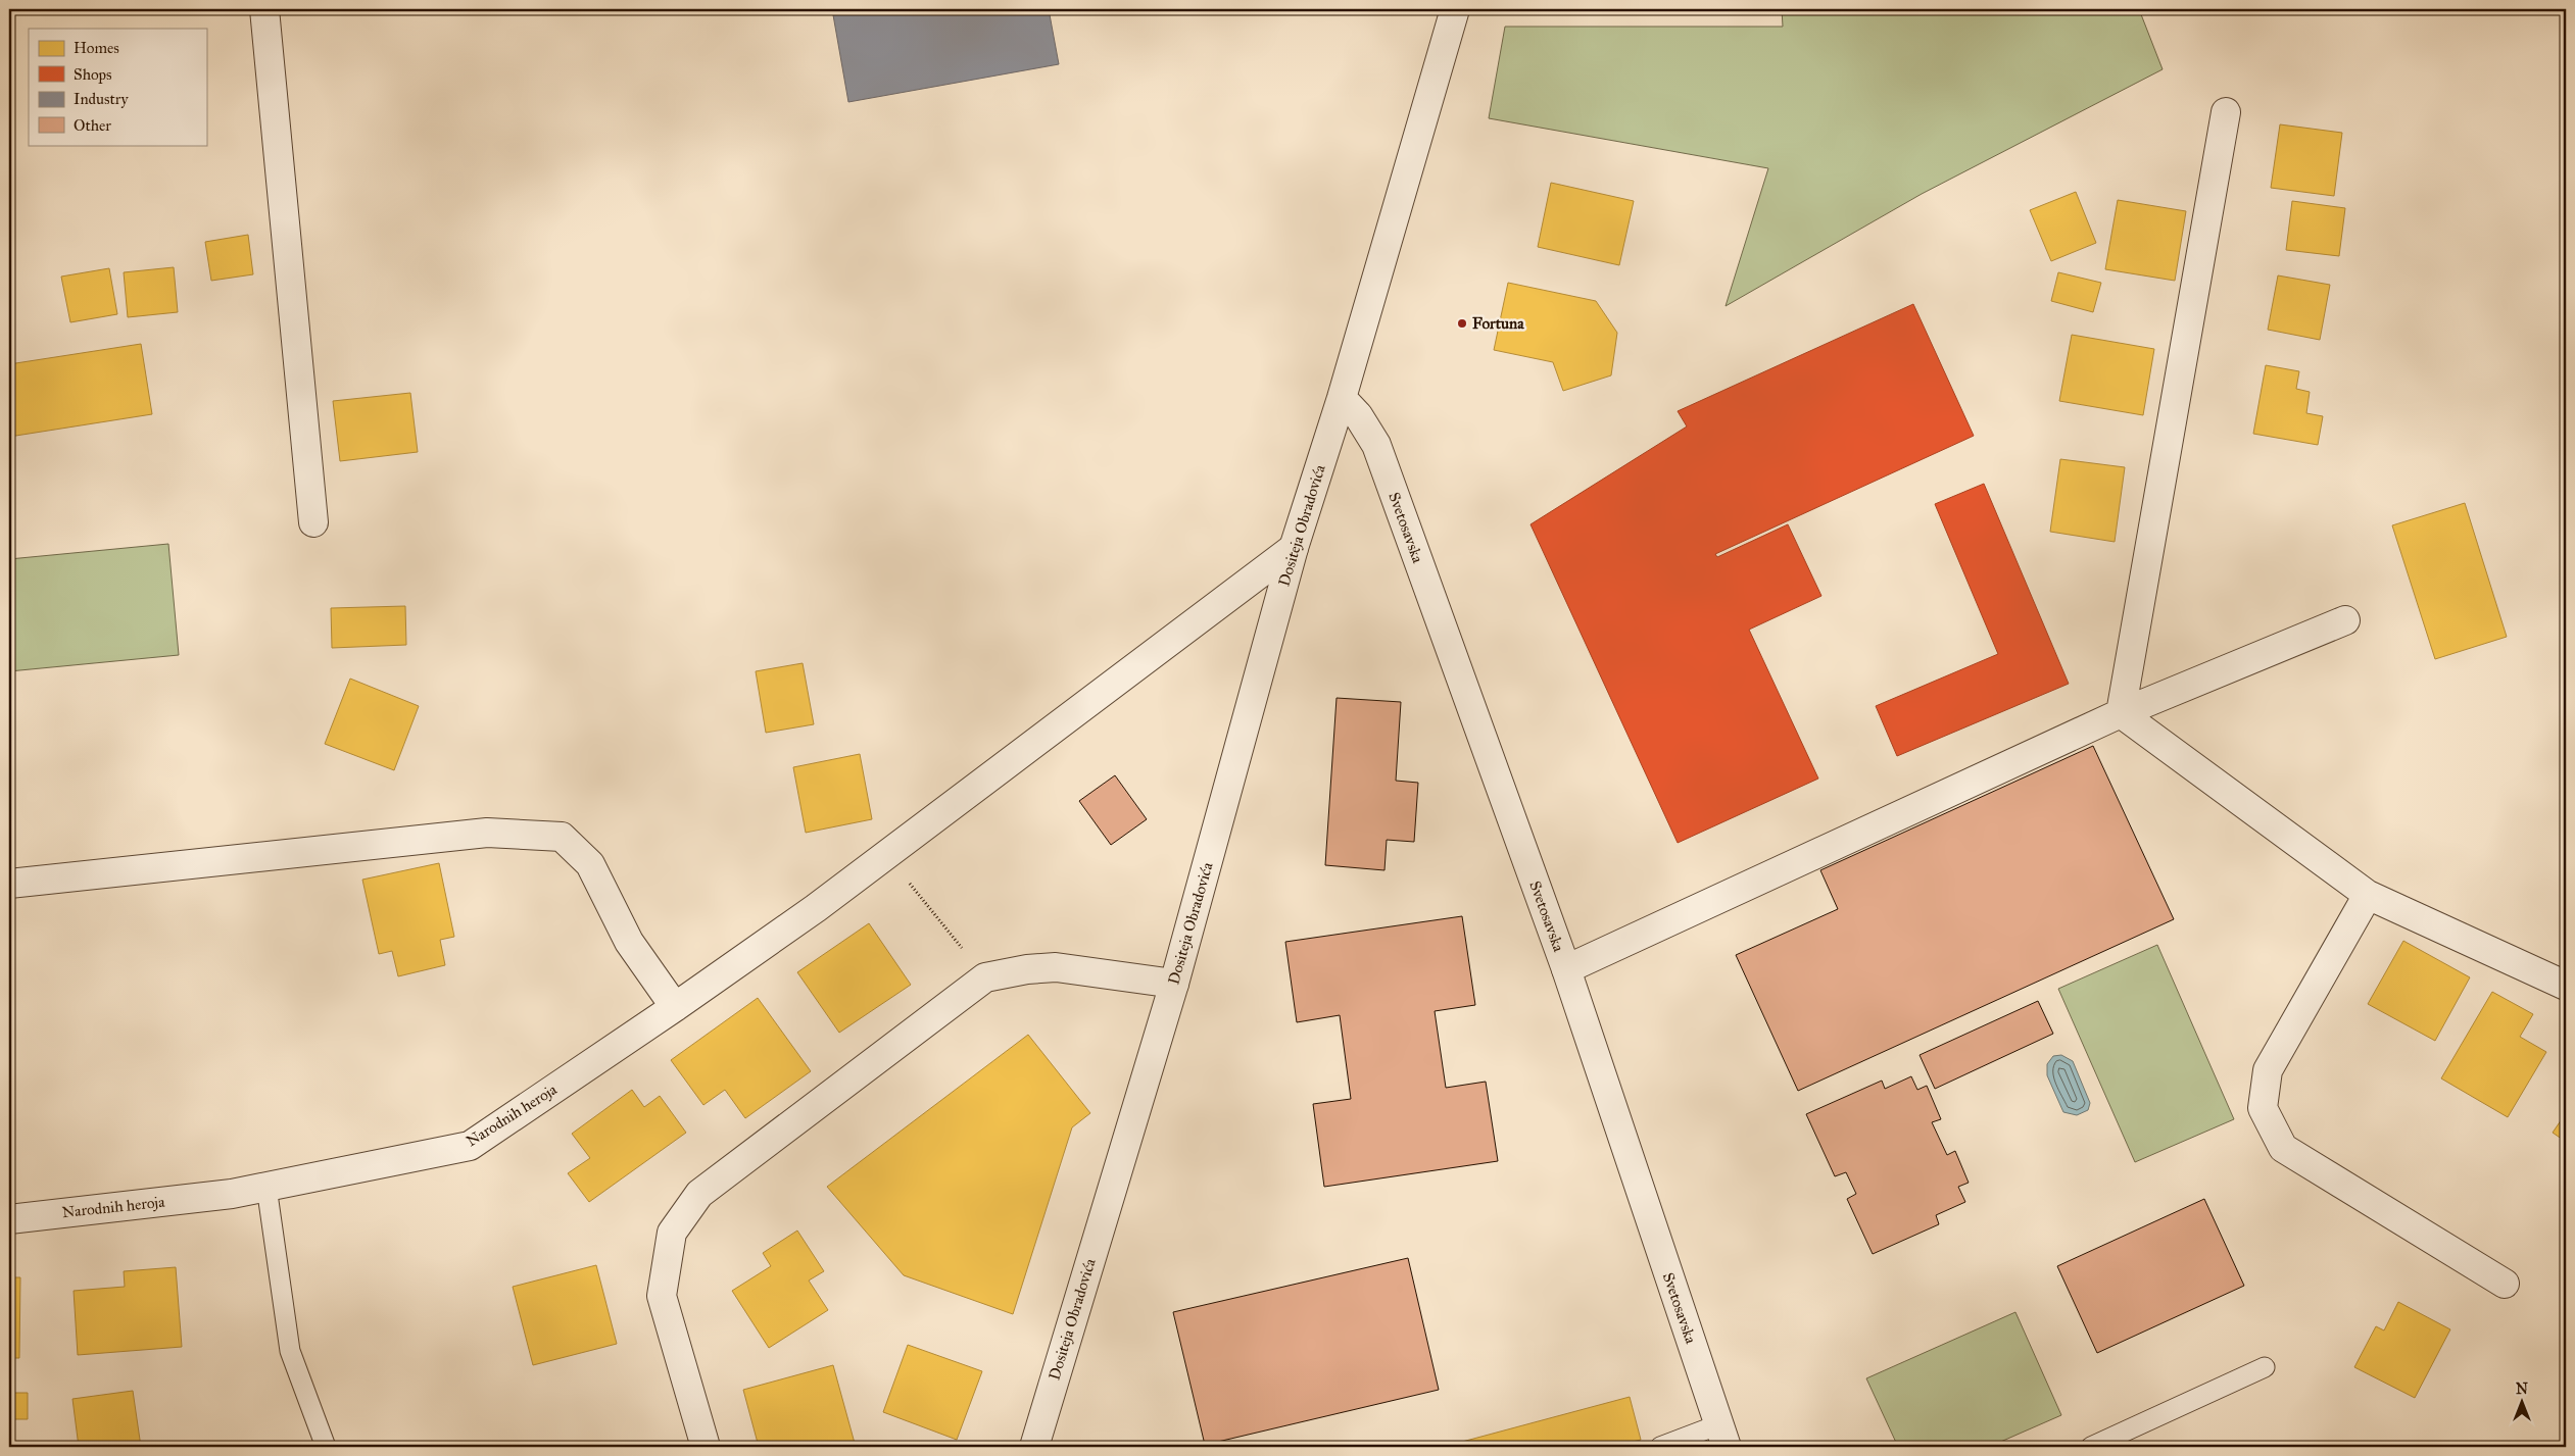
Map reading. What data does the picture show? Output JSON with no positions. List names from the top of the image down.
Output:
{
  "streets": {
    "street": ["Dositeja Obradovića", "Svetosavska", "Narodnih heroja"]
  },
  "crossings": [
    ["Dositeja Obradovića", "Svetosavska"],
    ["Dositeja Obradovića", "Narodnih heroja"]
  ],
  "places": ["Fortuna"],
  "legend": [
    "Homes",
    "Shops",
    "Industry",
    "Other"
  ],
  "north": "top"
}
